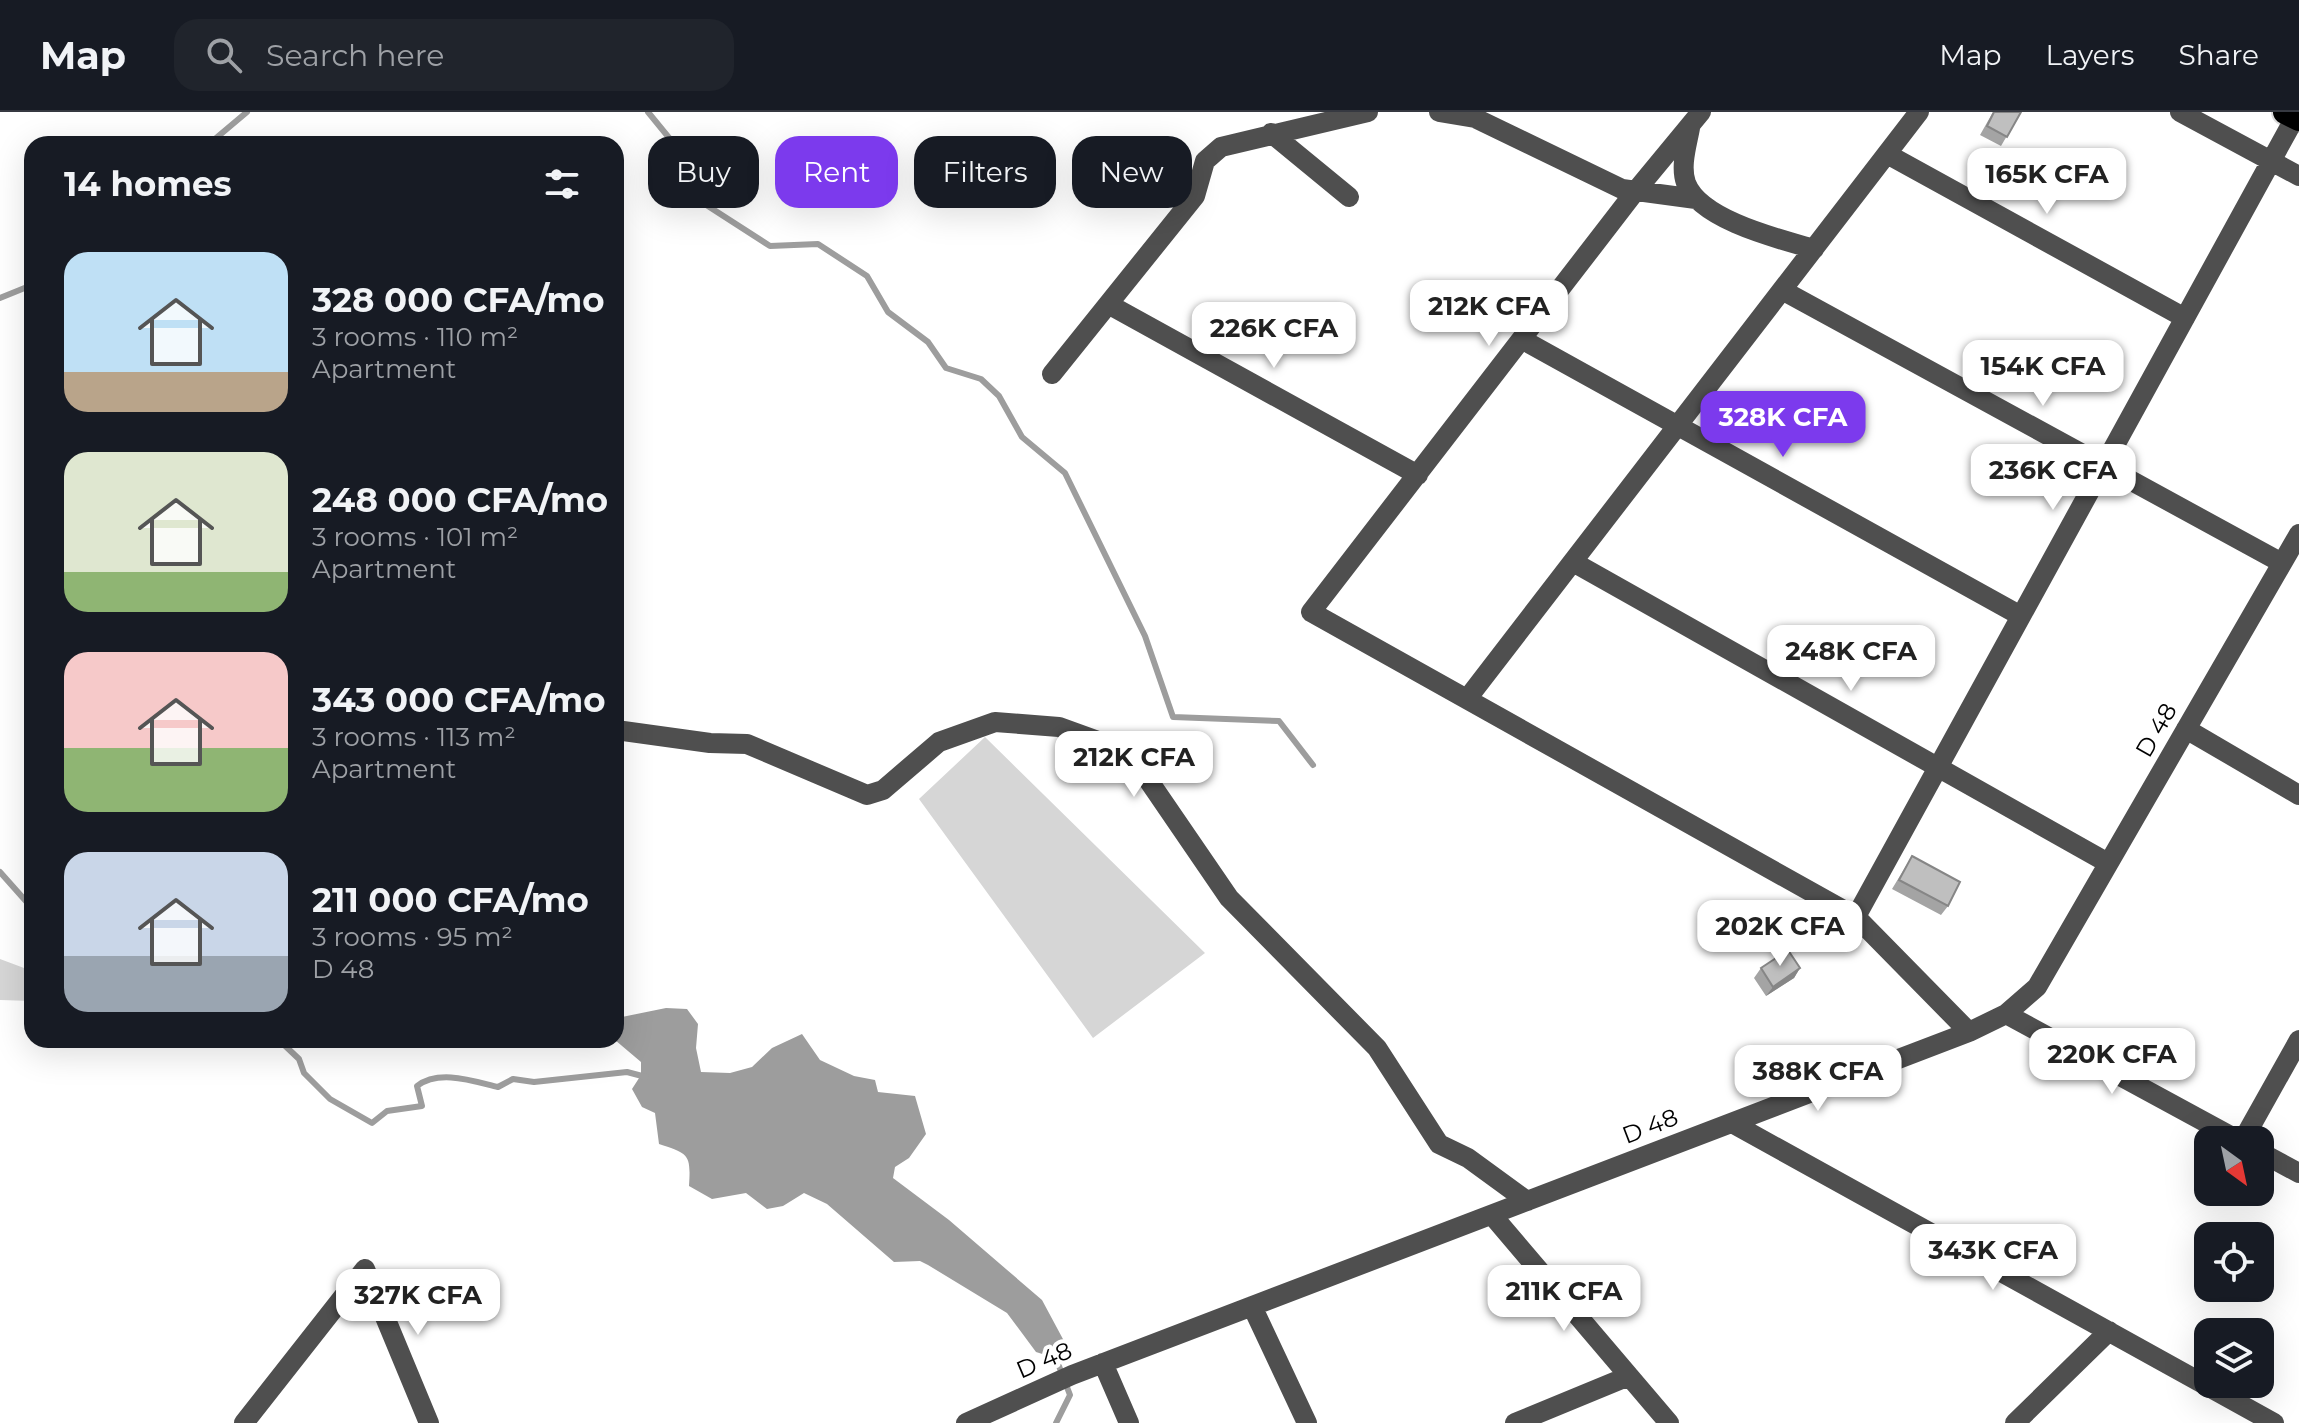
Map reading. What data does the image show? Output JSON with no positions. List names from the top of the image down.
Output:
{
  "streets": {
    "street": ["D 48"]
  },
  "north": "bottom right",
  "page": {
    "header": "Map",
    "search": "Search here",
    "nav": ["Map", "Layers", "Share"],
    "chip": [
      "Buy",
      "Rent",
      "Filters",
      "New"
    ],
    "heading": "14 homes",
    "price": [
      "165K CFA",
      "212K CFA",
      "226K CFA",
      "154K CFA",
      "328K CFA",
      "236K CFA",
      "248K CFA",
      "212K CFA",
      "202K CFA",
      "220K CFA",
      "388K CFA",
      "343K CFA",
      "211K CFA",
      "327K CFA"
    ],
    "list": [
      {
        "name": "328 000 CFA/mo",
        "note": "3 rooms · 110 m² · Apartment"
      },
      {
        "name": "248 000 CFA/mo",
        "note": "3 rooms · 101 m² · Apartment"
      },
      {
        "name": "343 000 CFA/mo",
        "note": "3 rooms · 113 m² · Apartment"
      },
      {
        "name": "211 000 CFA/mo",
        "note": "3 rooms · 95 m² · D 48"
      }
    ]
  }
}
